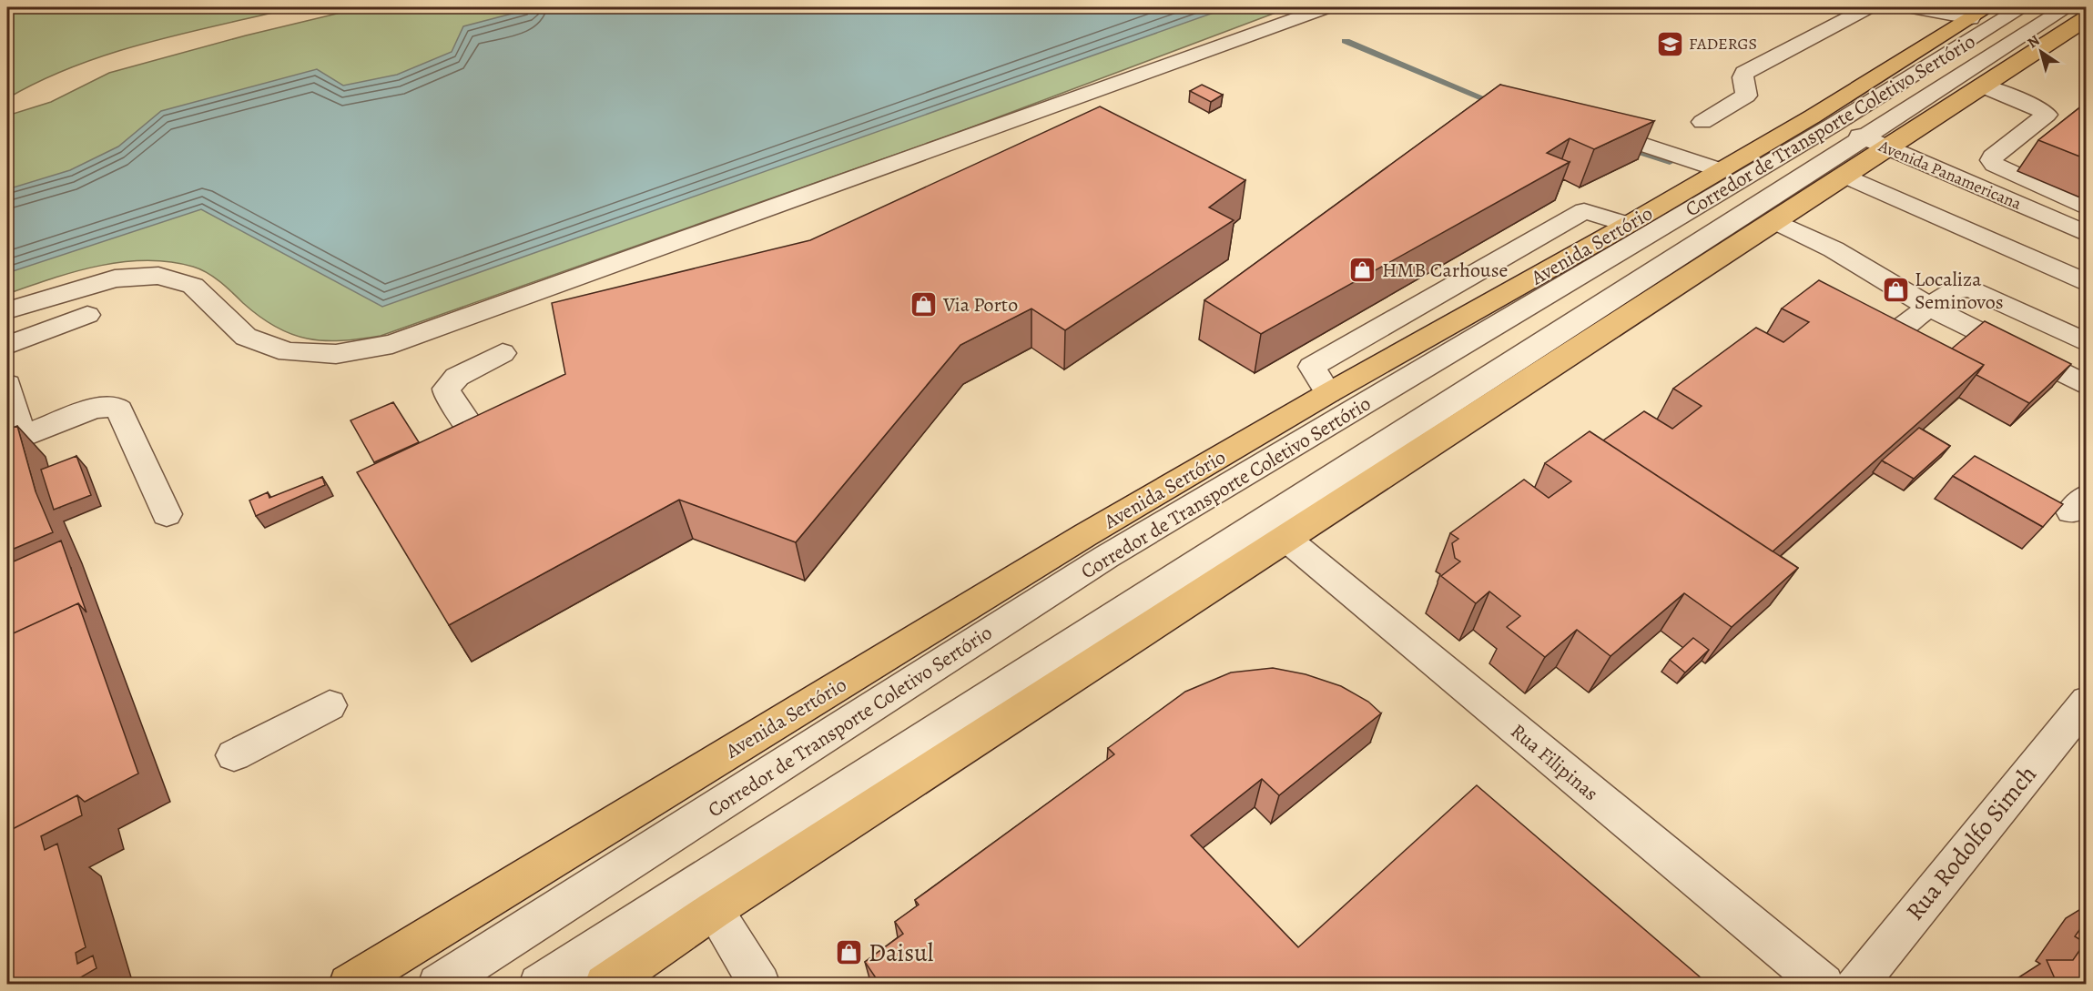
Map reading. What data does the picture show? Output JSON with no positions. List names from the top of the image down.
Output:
{
  "streets": {
    "main road": ["Avenida Sertório"],
    "street": [
      "Corredor de Transporte Coletivo Sertório",
      "Avenida Panamericana",
      "Rua Filipinas",
      "Rua Rodolfo Simch"
    ]
  },
  "crossings": [
    ["Corredor de Transporte Coletivo Sertório", "Avenida Panamericana"],
    ["Corredor de Transporte Coletivo Sertório", "Avenida Sertório"],
    ["Avenida Panamericana", "Avenida Sertório"]
  ],
  "places": {
    "school or university": ["FADERGS"],
    "shop": [
      "HMB Carhouse",
      "Localiza Seminovos",
      "Via Porto",
      "Daisul"
    ]
  },
  "north": "top left"
}
